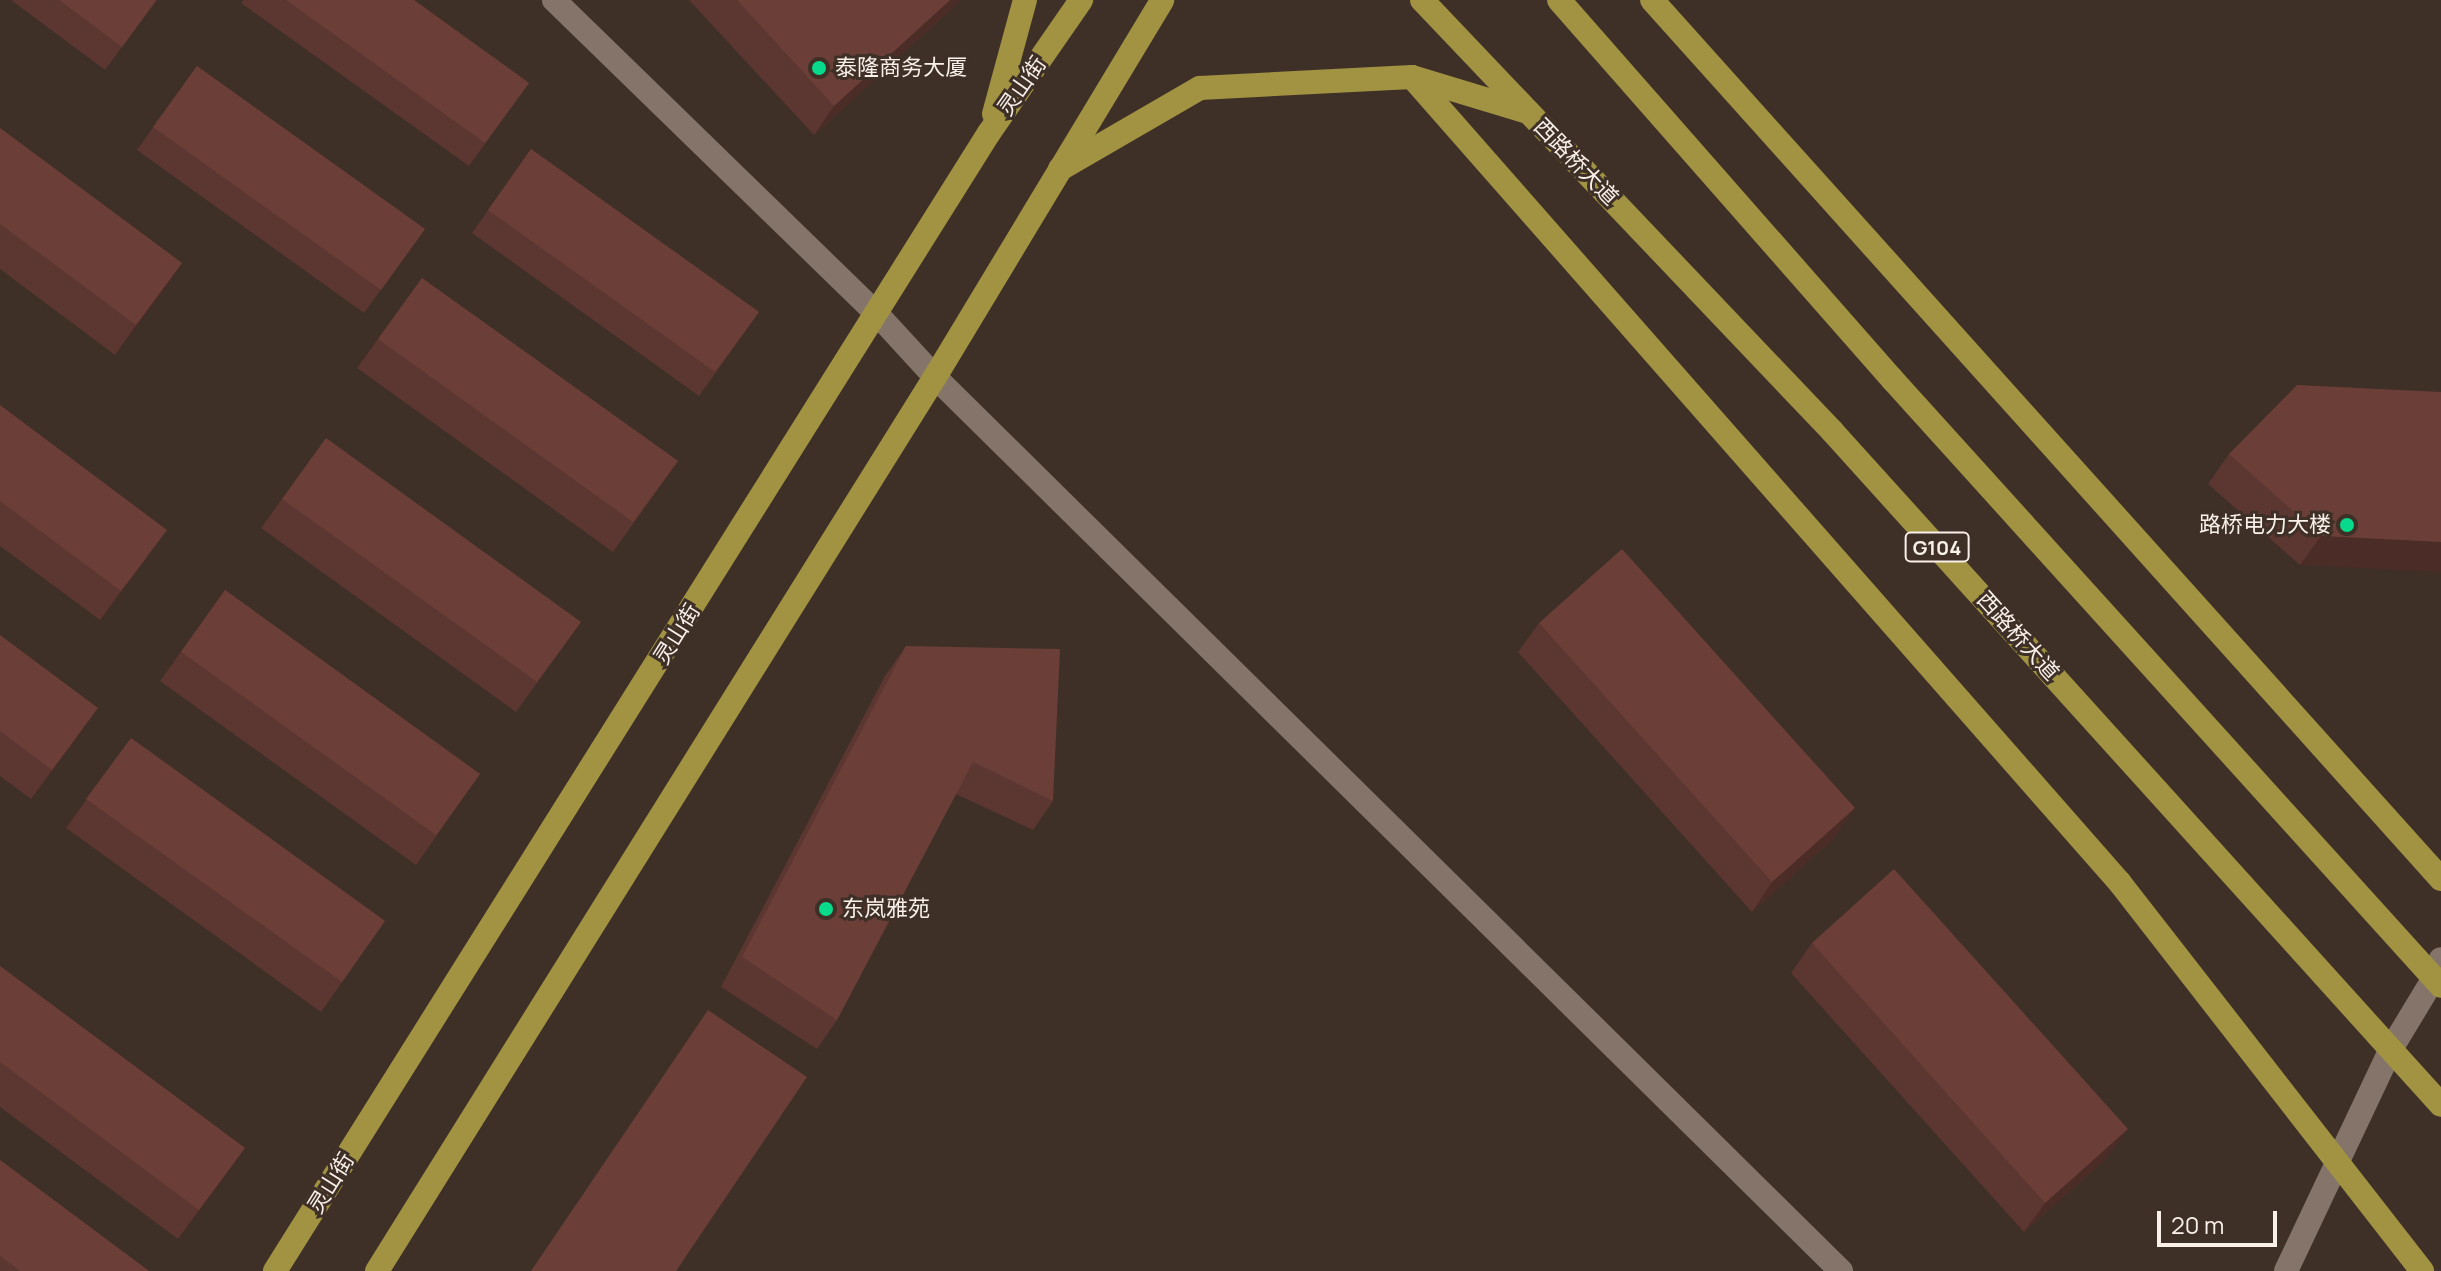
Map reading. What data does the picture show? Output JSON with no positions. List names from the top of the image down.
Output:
{
  "streets": {
    "main road": ["灵山街", "西路桥大道", "G104"]
  },
  "places": ["泰隆商务大厦", "路桥电力大楼", "东岚雅苑"],
  "scale_bar": "20 m"
}
